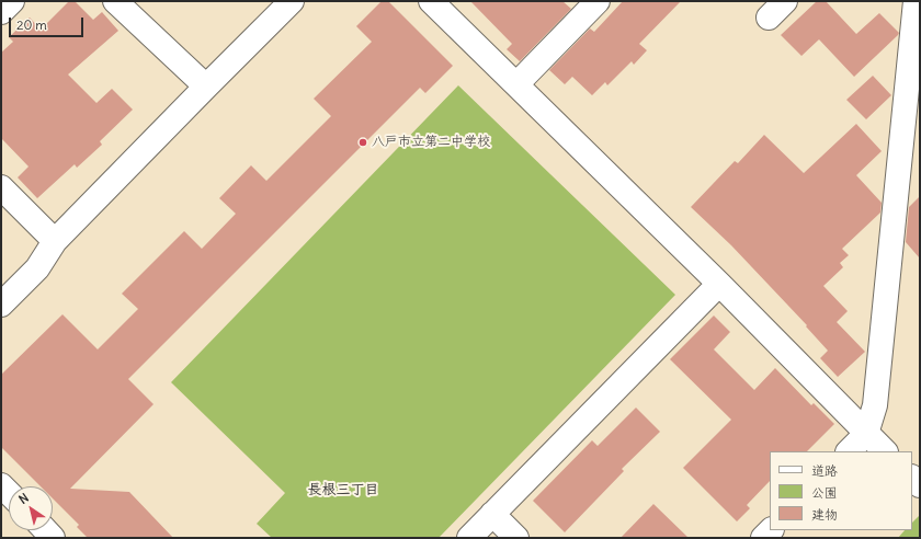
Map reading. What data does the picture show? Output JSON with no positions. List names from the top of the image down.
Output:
{
  "districts": ["長根三丁目"],
  "places": ["八戸市立第二中学校"],
  "legend": ["道路", "公園", "建物"],
  "scale_bar": "20 m",
  "north": "top left"
}
